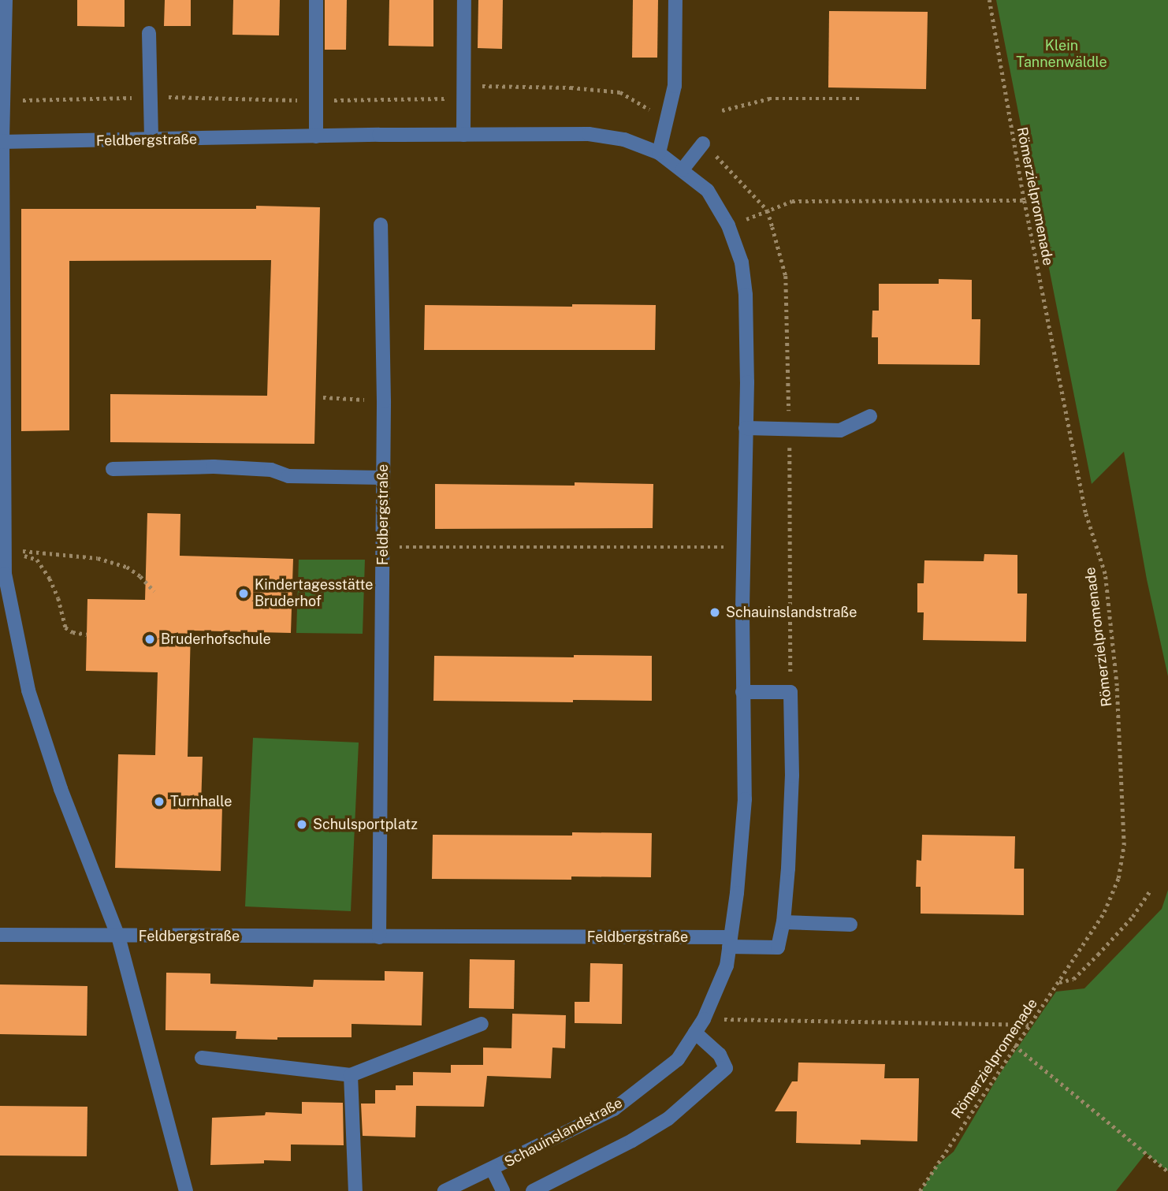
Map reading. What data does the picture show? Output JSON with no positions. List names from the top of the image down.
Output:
{
  "streets": {
    "street": ["Feldbergstraße", "Schauinslandstraße"],
    "path": ["Römerzielpromenade"]
  },
  "crossings": [
    ["Feldbergstraße", "Schauinslandstraße"]
  ],
  "parks": ["Klein Tannenwäldle"],
  "places": [
    "Kindertagesstätte Bruderhof",
    "Schauinslandstraße",
    "Bruderhofschule",
    "Turnhalle",
    "Schulsportplatz"
  ]
}
